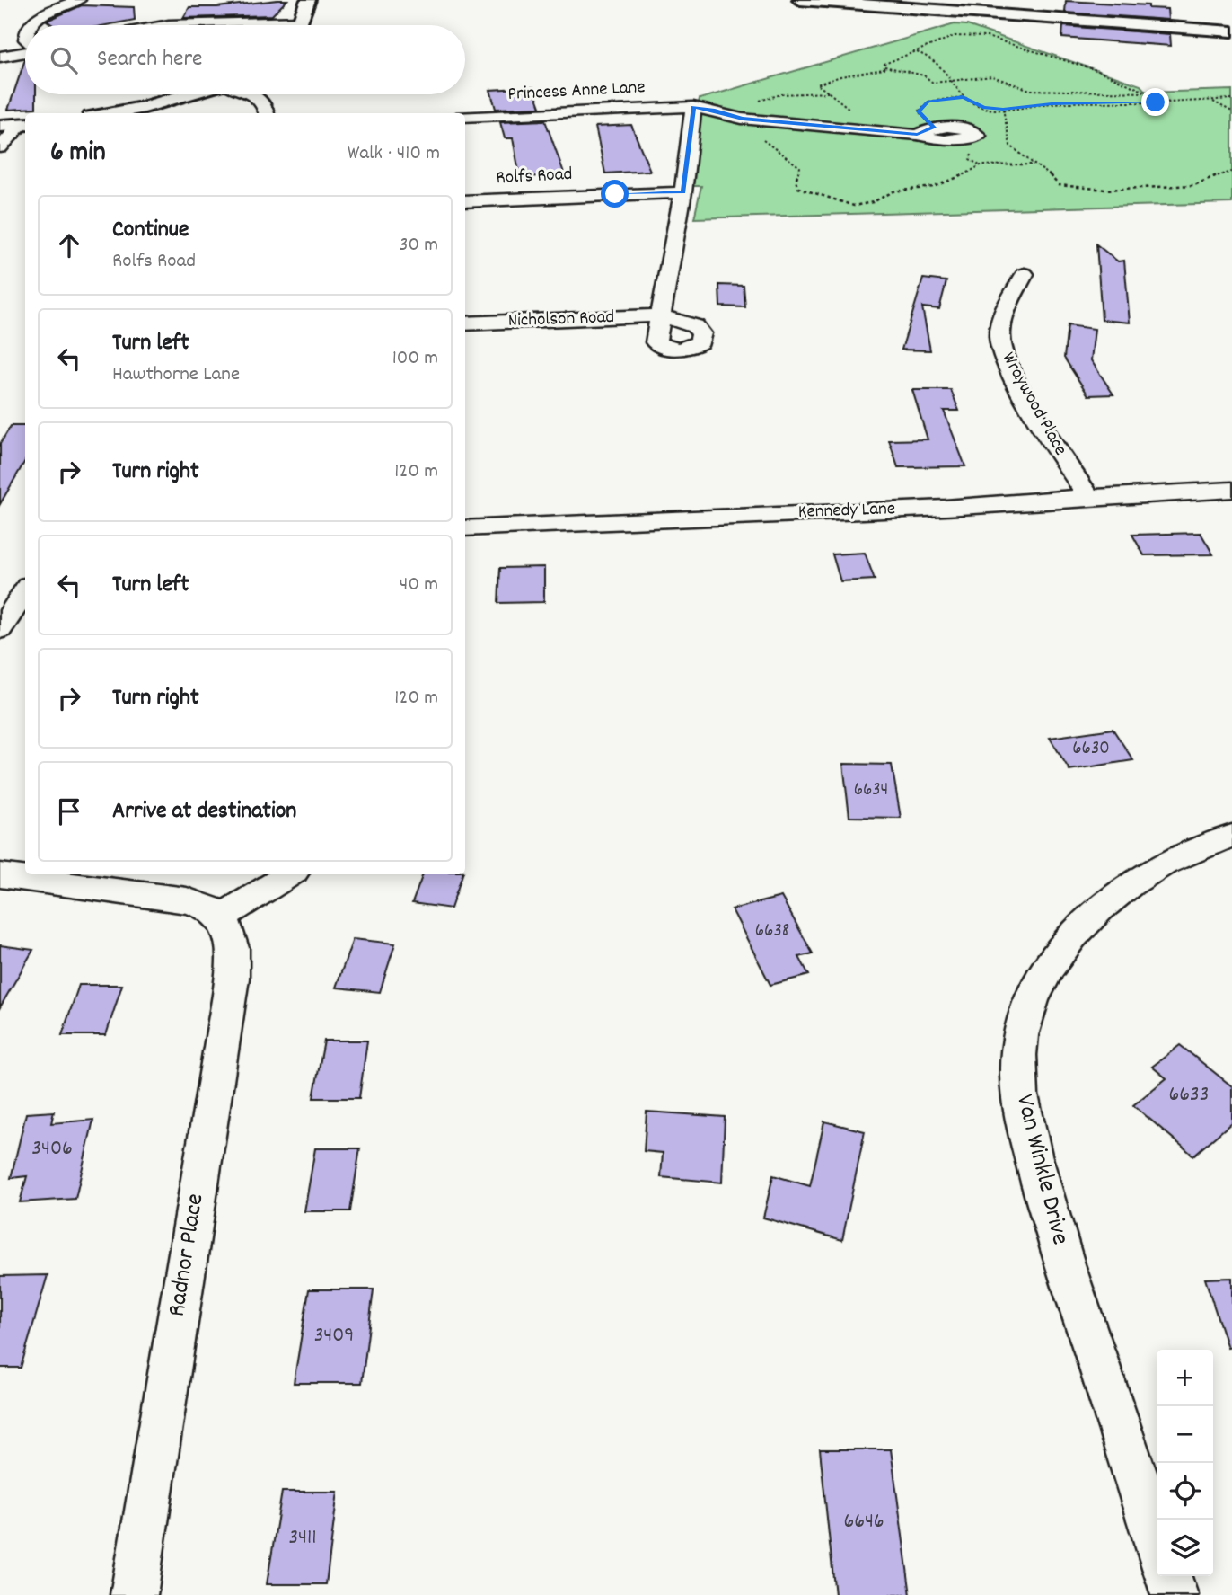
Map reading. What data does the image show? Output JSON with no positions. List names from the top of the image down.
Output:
{
  "streets": {
    "street": [
      "Princess Anne Lane",
      "Rolfs Road",
      "Nicholson Road",
      "Wraywood Place",
      "Kennedy Lane",
      "Van Winkle Drive",
      "Radnor Place"
    ]
  },
  "crossings": [
    ["Rolfs Road", "Nicholson Road"],
    ["Wraywood Place", "Kennedy Lane"]
  ],
  "house_numbers": [
    "6630",
    "6634",
    "6638",
    "6633",
    "3406",
    "3409",
    "6646",
    "3411"
  ],
  "page": {
    "search": "Search here",
    "heading": ["6 min", "Walk · 410 m"],
    "list": [
      ["Continue", "Rolfs Road", "30 m"],
      ["Turn left", "Hawthorne Lane", "100 m"],
      ["Turn right", "120 m"],
      ["Turn left", "40 m"],
      ["Turn right", "120 m"],
      "Arrive at destination"
    ],
    "map_buttons": ["+", "−"]
  }
}
